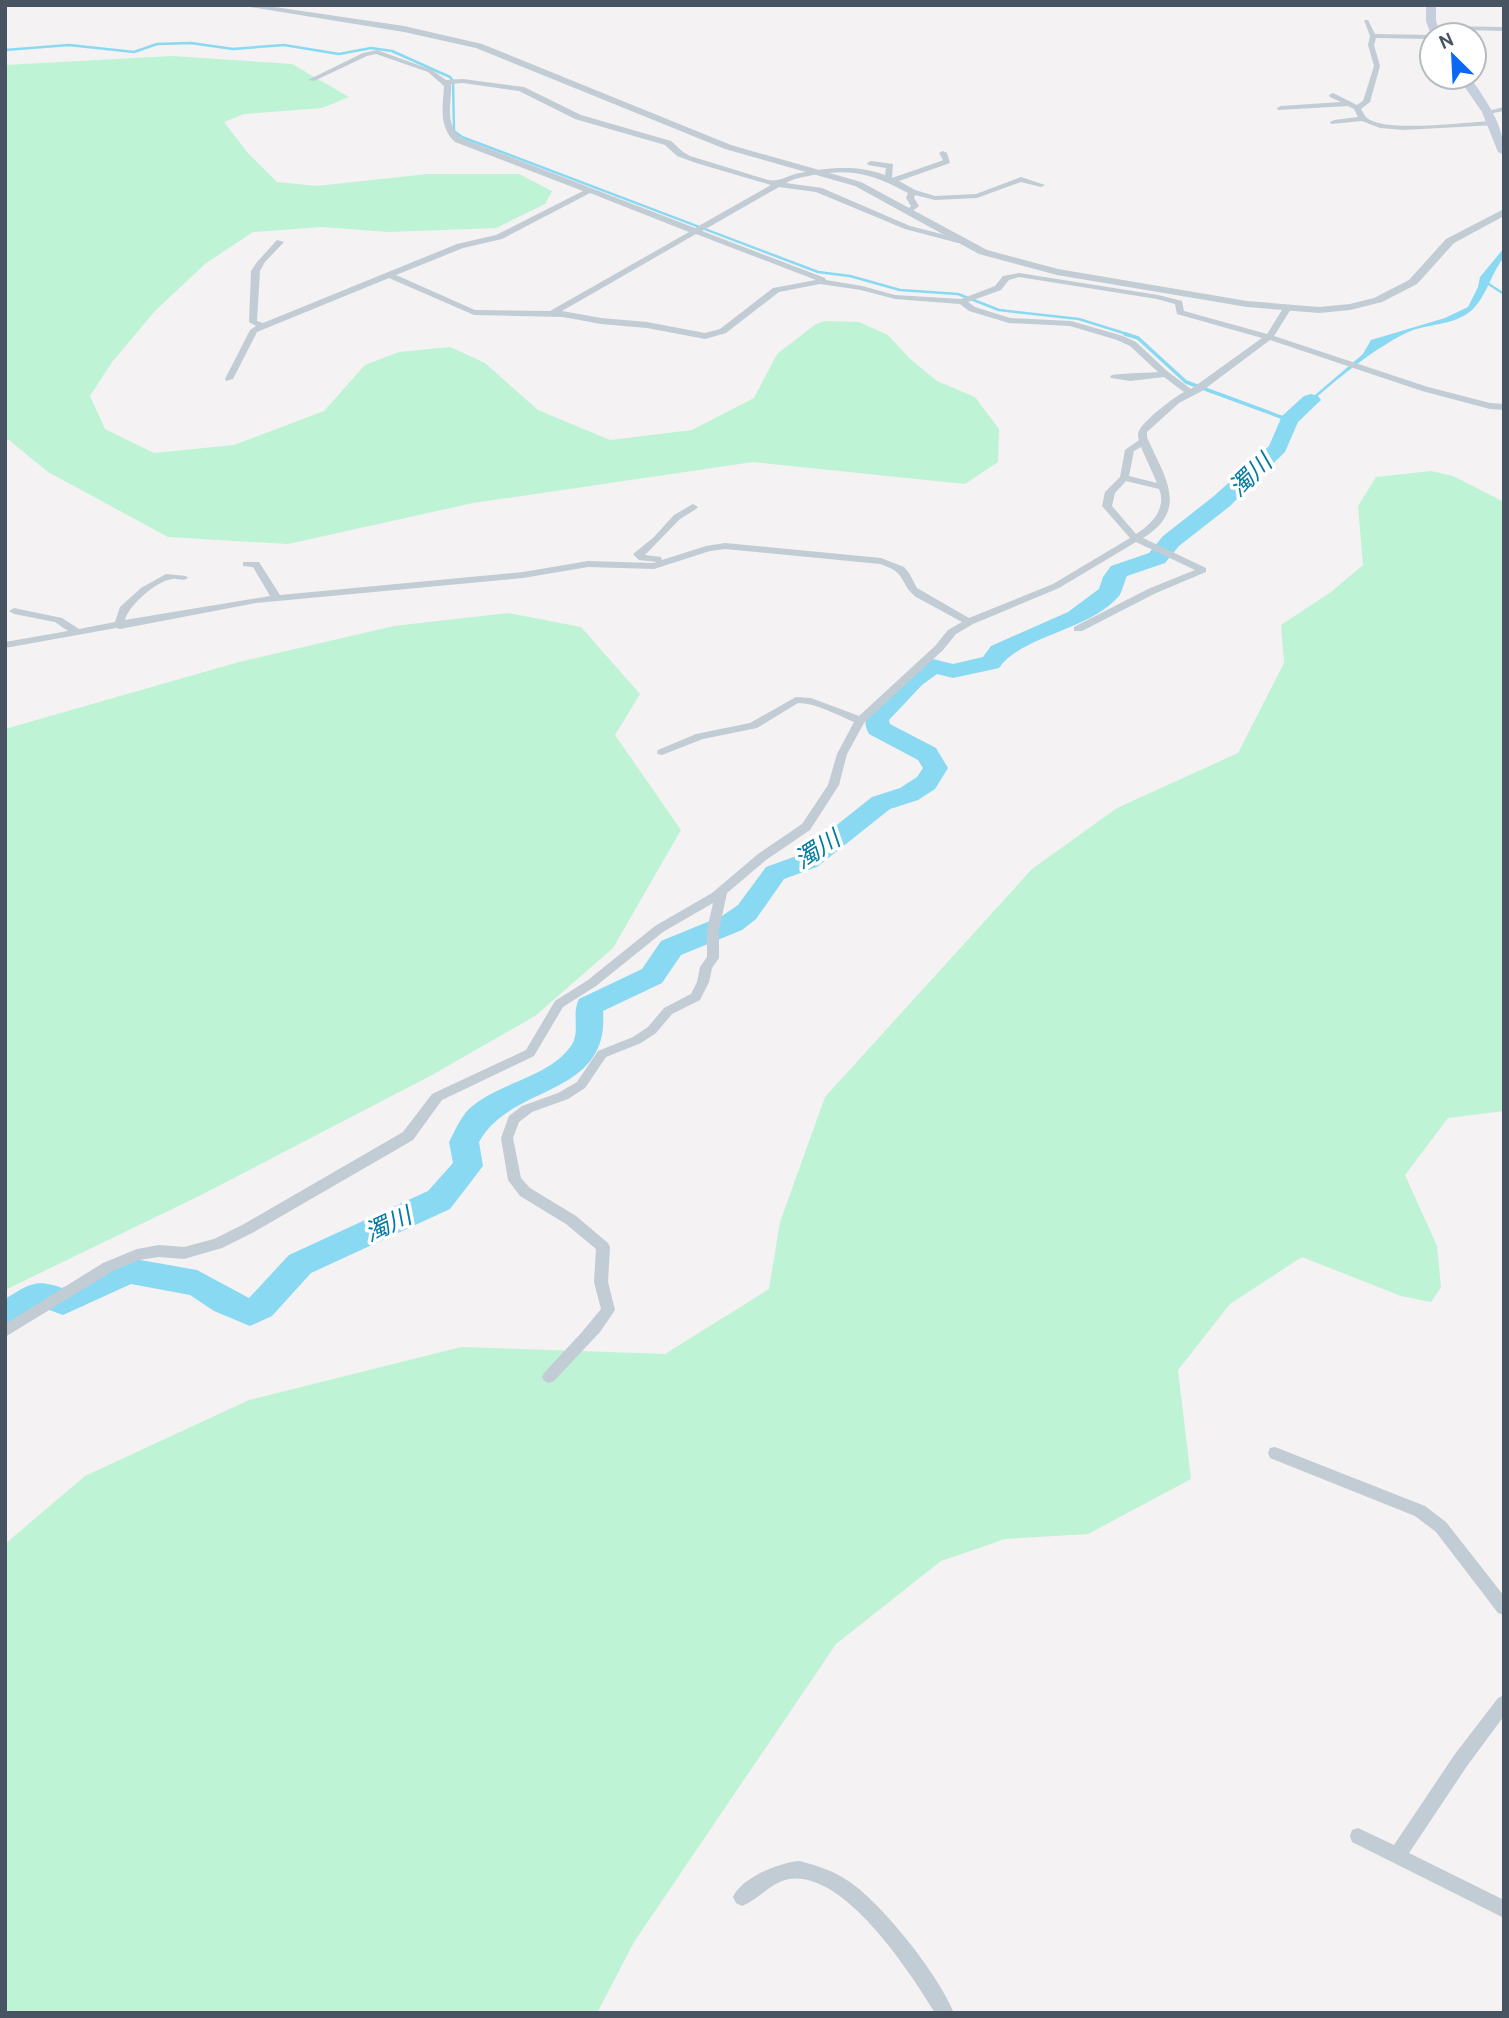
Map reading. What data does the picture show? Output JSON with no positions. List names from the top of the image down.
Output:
{
  "water": ["濁川"],
  "north": "top left"
}
